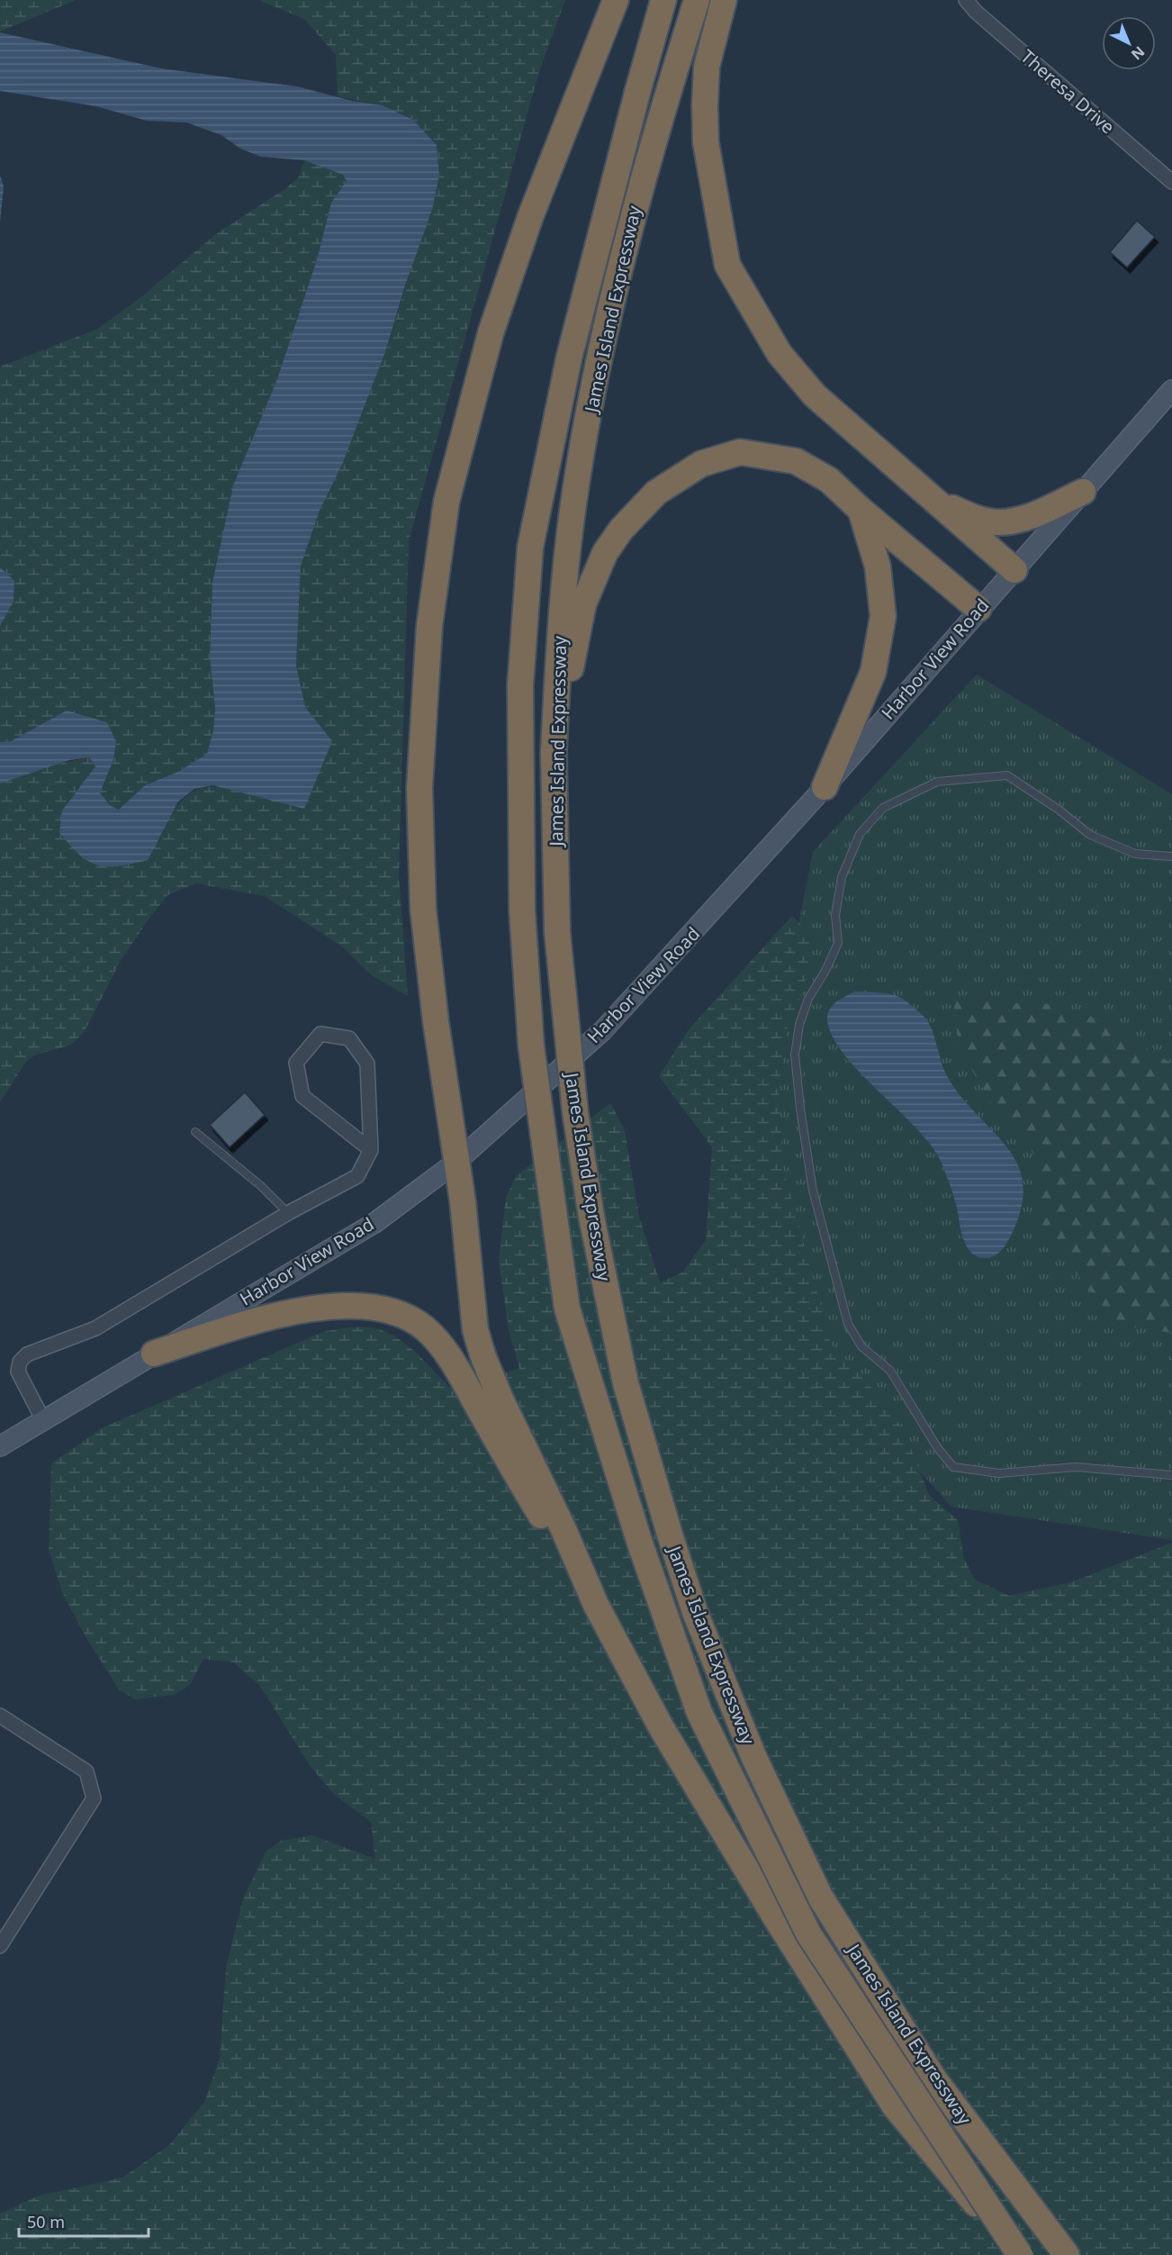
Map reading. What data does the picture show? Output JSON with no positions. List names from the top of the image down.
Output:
{
  "streets": {
    "highway": ["James Island Expressway"],
    "main road": ["Harbor View Road"],
    "street": ["Theresa Drive"]
  },
  "scale_bar": "50 m",
  "north": "bottom right"
}
